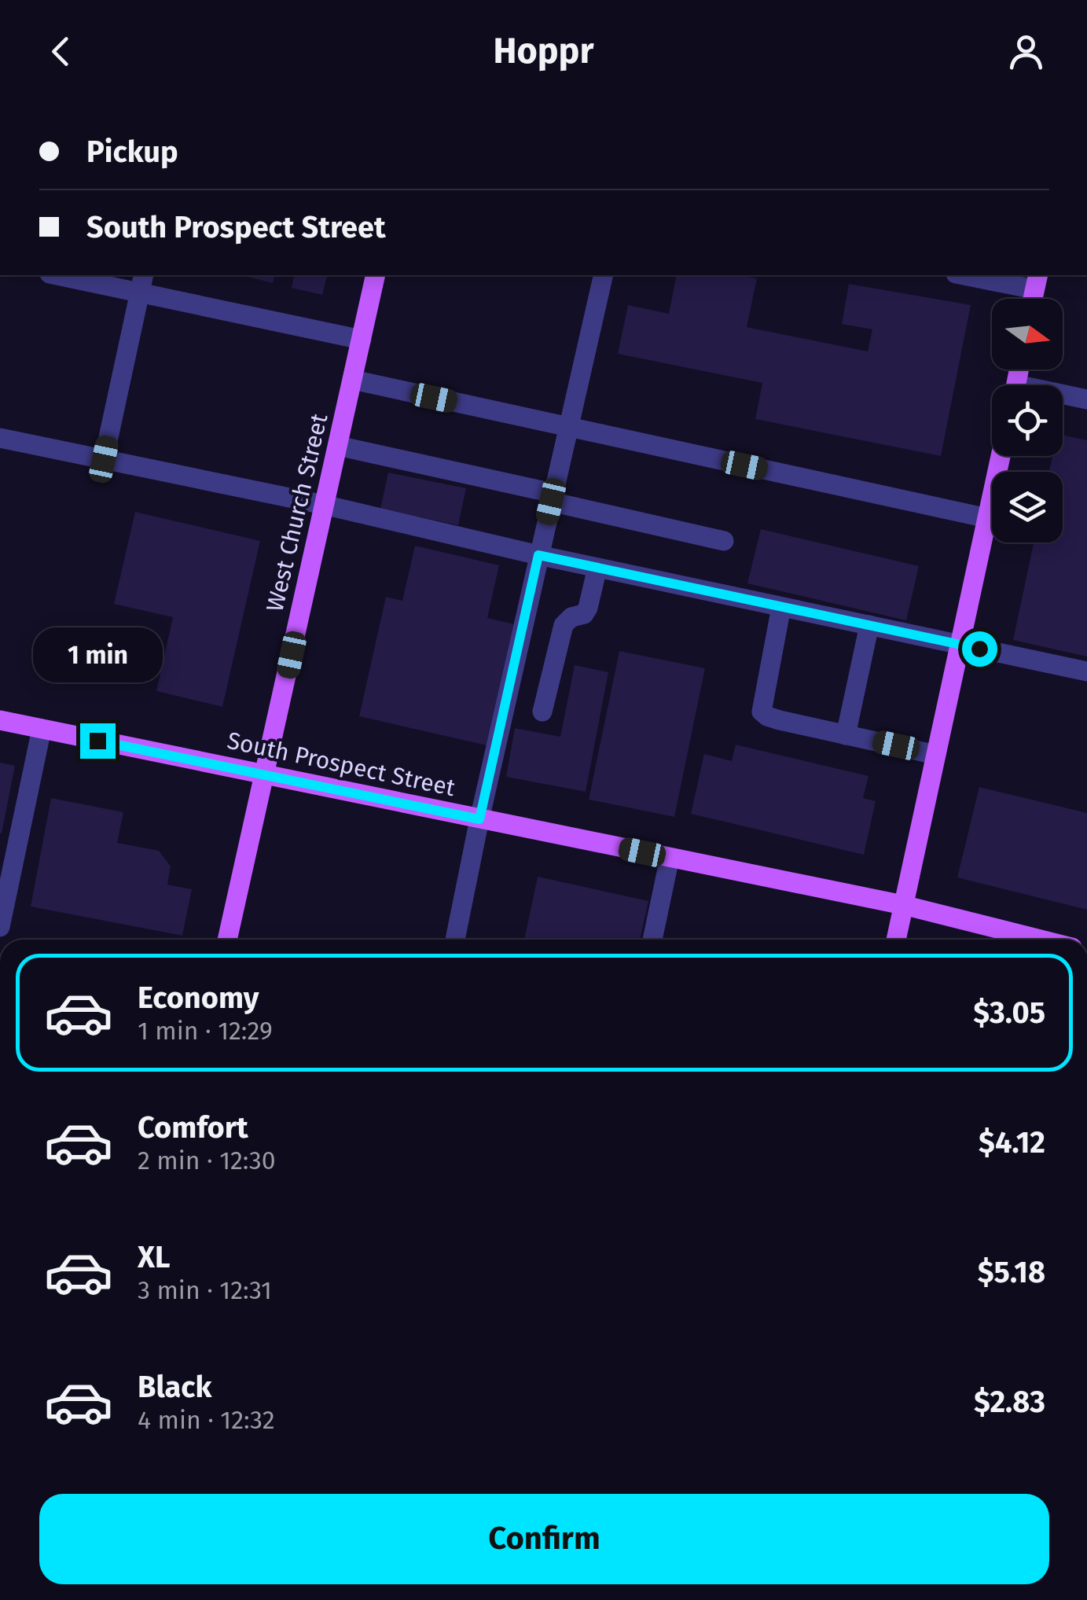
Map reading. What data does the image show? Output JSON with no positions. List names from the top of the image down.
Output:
{
  "streets": {
    "main road": ["West Church Street", "South Prospect Street"]
  },
  "crossings": [
    ["West Church Street", "South Prospect Street"]
  ],
  "north": "right",
  "page": {
    "header": "Hoppr",
    "banner": ["Pickup", "South Prospect Street"],
    "bubble": "1 min",
    "list": [
      {
        "name": "Economy",
        "note": "1 min · 12:29",
        "value": "$3.05"
      },
      {
        "name": "Comfort",
        "note": "2 min · 12:30",
        "value": "$4.12"
      },
      {
        "name": "XL",
        "note": "3 min · 12:31",
        "value": "$5.18"
      },
      {
        "name": "Black",
        "note": "4 min · 12:32",
        "value": "$2.83"
      }
    ],
    "buttons": "Confirm"
  }
}
